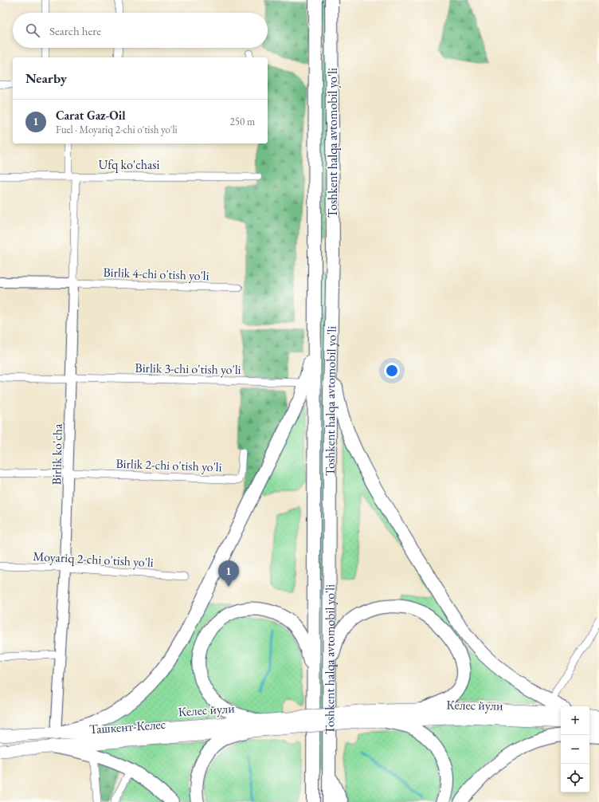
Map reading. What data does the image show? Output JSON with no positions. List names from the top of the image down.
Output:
{
  "streets": {
    "highway": ["Toshkent halqa avtomobil yo'li"],
    "main road": ["Келес йули", "Ташкент-Келес"],
    "street": [
      "Ufq ko'chasi",
      "Birlik 4-chi o'tish yo'li",
      "Birlik 3-chi o'tish yo'li",
      "Birlik ko'cha",
      "Birlik 2-chi o'tish yo'li",
      "Moyariq 2-chi o'tish yo'li"
    ]
  },
  "crossings": [
    ["Ufq ko'chasi", "Birlik ko'cha"],
    ["Birlik 4-chi o'tish yo'li", "Birlik ko'cha"],
    ["Birlik 3-chi o'tish yo'li", "Birlik ko'cha"],
    ["Birlik ko'cha", "Birlik 2-chi o'tish yo'li"],
    ["Birlik ko'cha", "Moyariq 2-chi o'tish yo'li"],
    ["Birlik ko'cha", "Келес йули"],
    ["Келес йули", "Ташкент-Келес"]
  ],
  "page": {
    "search": "Search here",
    "heading": "Nearby",
    "list": [
      {
        "mark": "1",
        "name": "Carat Gaz-Oil",
        "note": "Fuel · Moyariq 2-chi o'tish yo'li",
        "value": "250 m"
      }
    ],
    "pins": "1",
    "map_buttons": ["+", "−"]
  }
}
